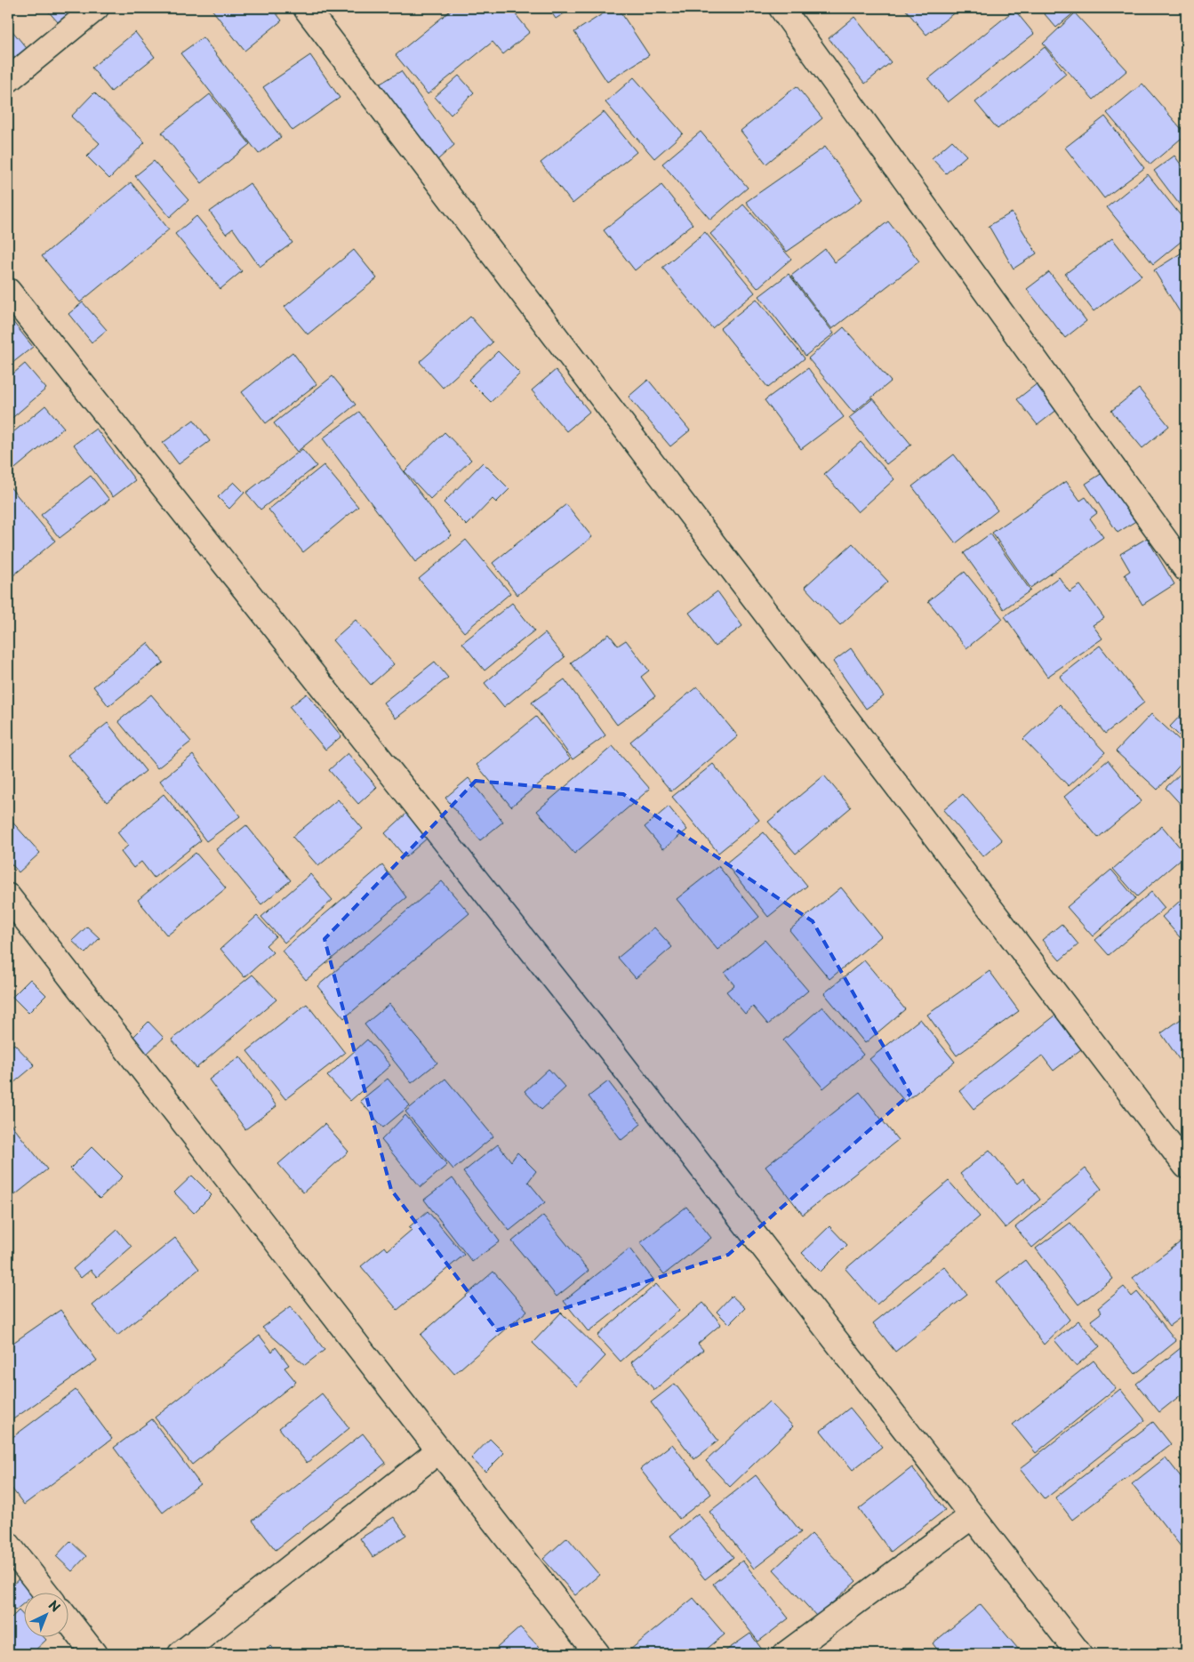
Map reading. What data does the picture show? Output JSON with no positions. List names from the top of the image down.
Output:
{
  "north": "top right"
}
